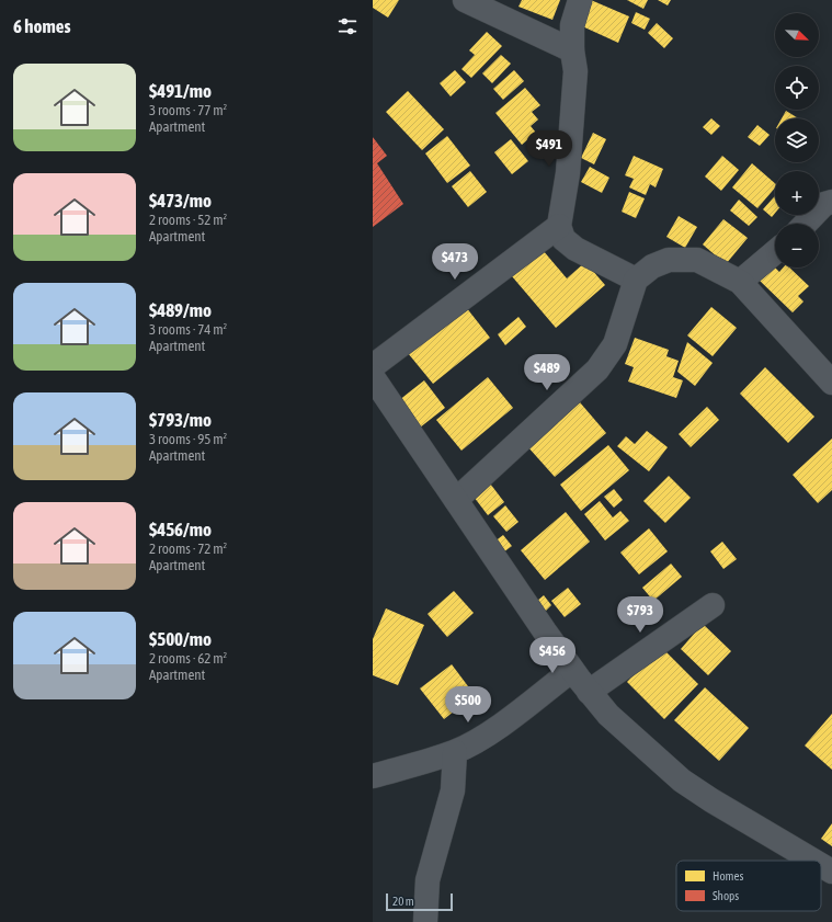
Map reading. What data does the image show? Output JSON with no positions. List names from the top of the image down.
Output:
{
  "legend": ["Homes", "Shops"],
  "scale_bar": "20 m",
  "north": "bottom right",
  "page": {
    "heading": "6 homes",
    "map_buttons": ["+", "−"],
    "list": [
      {
        "name": "$491/mo",
        "note": "3 rooms · 77 m² · Apartment"
      },
      {
        "name": "$473/mo",
        "note": "2 rooms · 52 m² · Apartment"
      },
      {
        "name": "$489/mo",
        "note": "3 rooms · 74 m² · Apartment"
      },
      {
        "name": "$793/mo",
        "note": "3 rooms · 95 m² · Apartment"
      },
      {
        "name": "$456/mo",
        "note": "2 rooms · 72 m² · Apartment"
      },
      {
        "name": "$500/mo",
        "note": "2 rooms · 62 m² · Apartment"
      }
    ],
    "price": [
      "$491",
      "$473",
      "$489",
      "$793",
      "$456",
      "$500"
    ],
    "scale": "20 m"
  }
}
